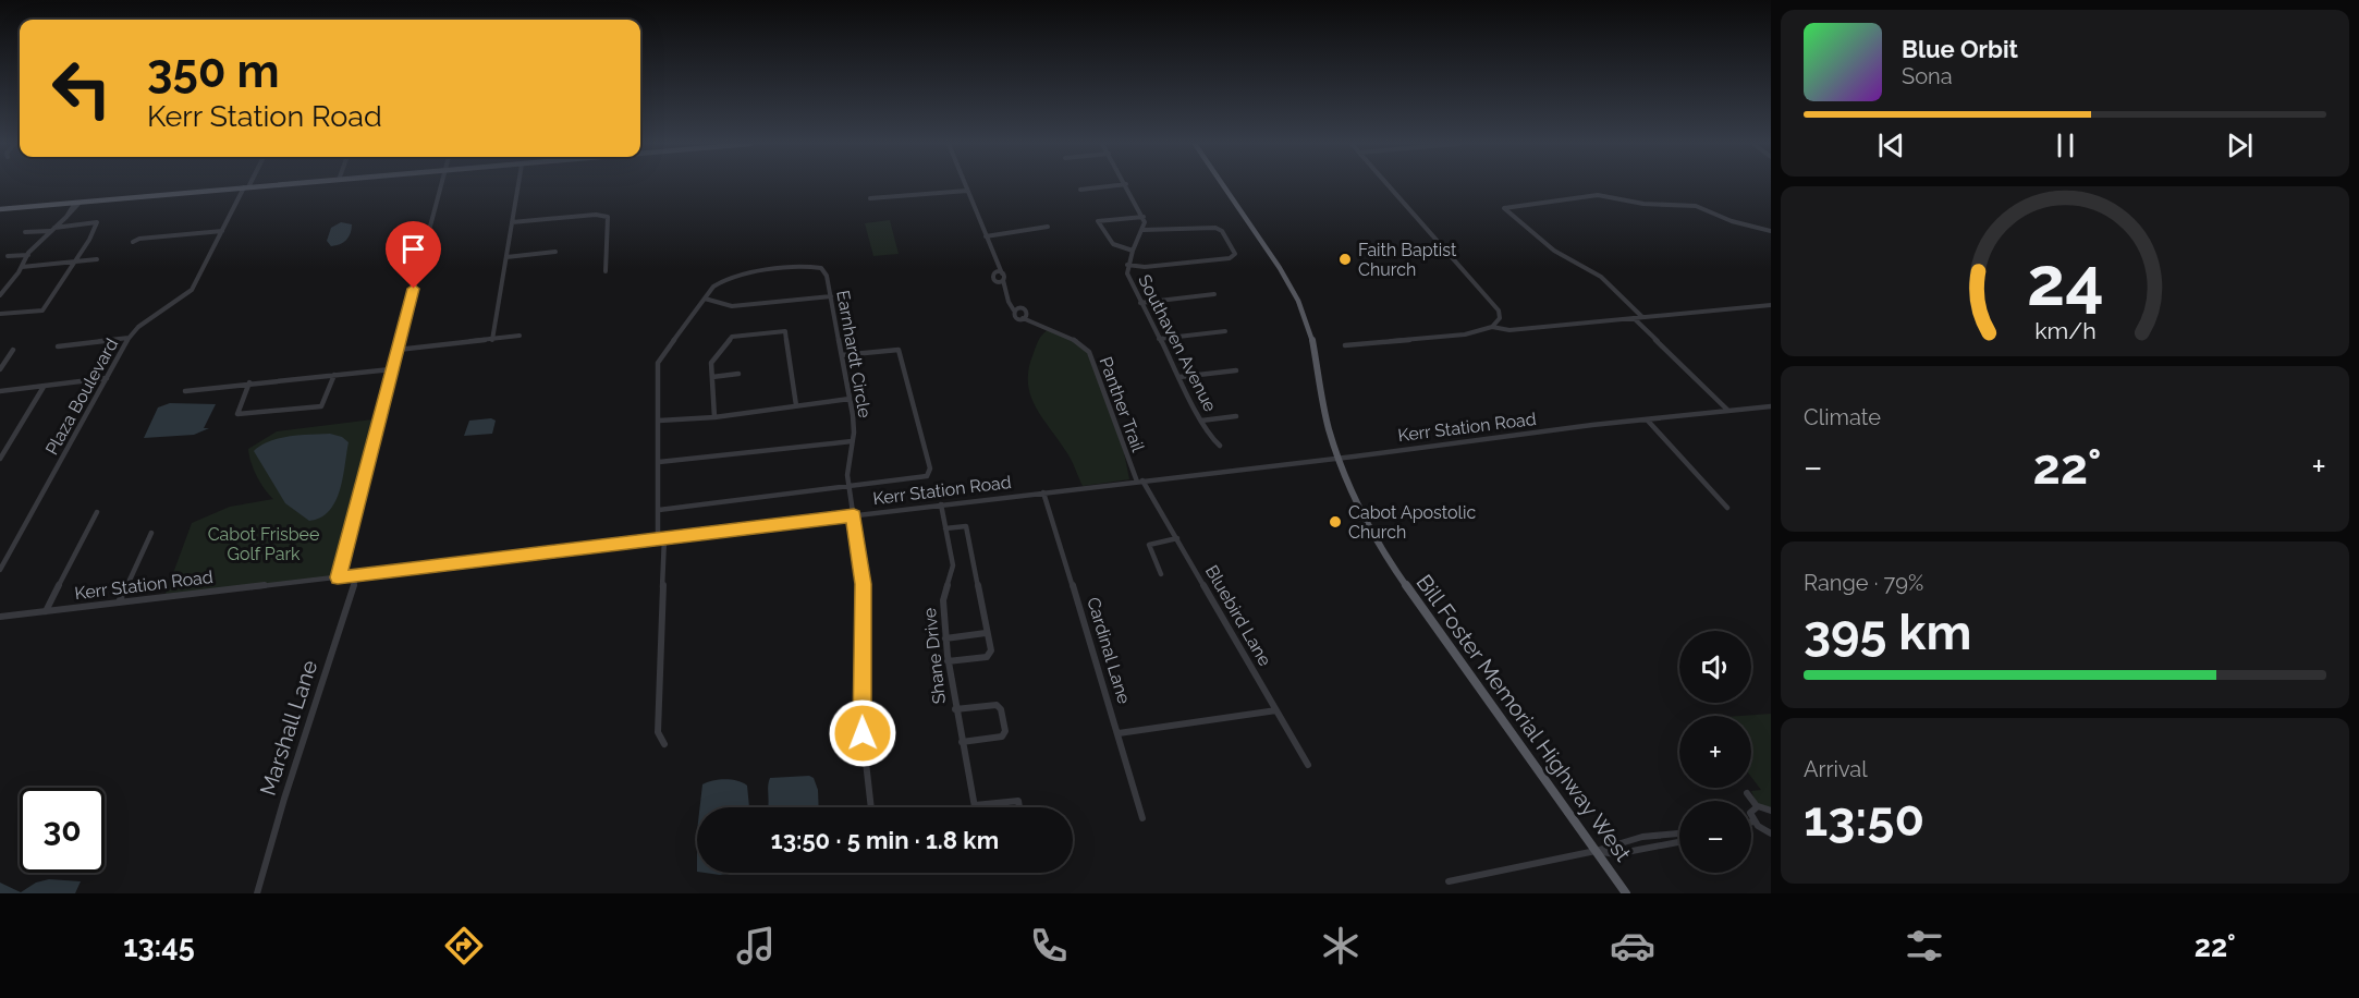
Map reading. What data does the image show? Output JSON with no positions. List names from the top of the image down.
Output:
{
  "streets": {
    "main road": ["Bill Foster Memorial Highway West"],
    "street": [
      "Southaven Avenue",
      "Earnhardt Circle",
      "Plaza Boulevard",
      "Panther Trail",
      "Kerr Station Road",
      "Bluebird Lane",
      "Cardinal Lane",
      "Shane Drive",
      "Marshall Lane"
    ]
  },
  "crossings": [
    ["Earnhardt Circle", "Kerr Station Road"],
    ["Panther Trail", "Kerr Station Road"],
    ["Panther Trail", "Bluebird Lane"],
    ["Kerr Station Road", "Bluebird Lane"],
    ["Kerr Station Road", "Cardinal Lane"],
    ["Kerr Station Road", "Shane Drive"],
    ["Kerr Station Road", "Bill Foster Memorial Highway West"],
    ["Kerr Station Road", "Marshall Lane"]
  ],
  "parks": ["Cabot Frisbee Golf Park"],
  "places": ["Faith Baptist Church", "Cabot Apostolic Church"],
  "page": {
    "turn": ["350 m", "Kerr Station Road"],
    "song": ["Blue Orbit", "Sona"],
    "tile": [
      "Climate",
      ["Range · 79%", "395 km"],
      ["Arrival", "13:50"]
    ],
    "heat": ["−", "22°", "+"],
    "map_buttons": ["+", "−"],
    "limit": "30",
    "trip": "13:50 · 5 min · 1.8 km",
    "tabs": ["13:45", "22°"],
    "gauge": ["24", "km/h"]
  }
}
